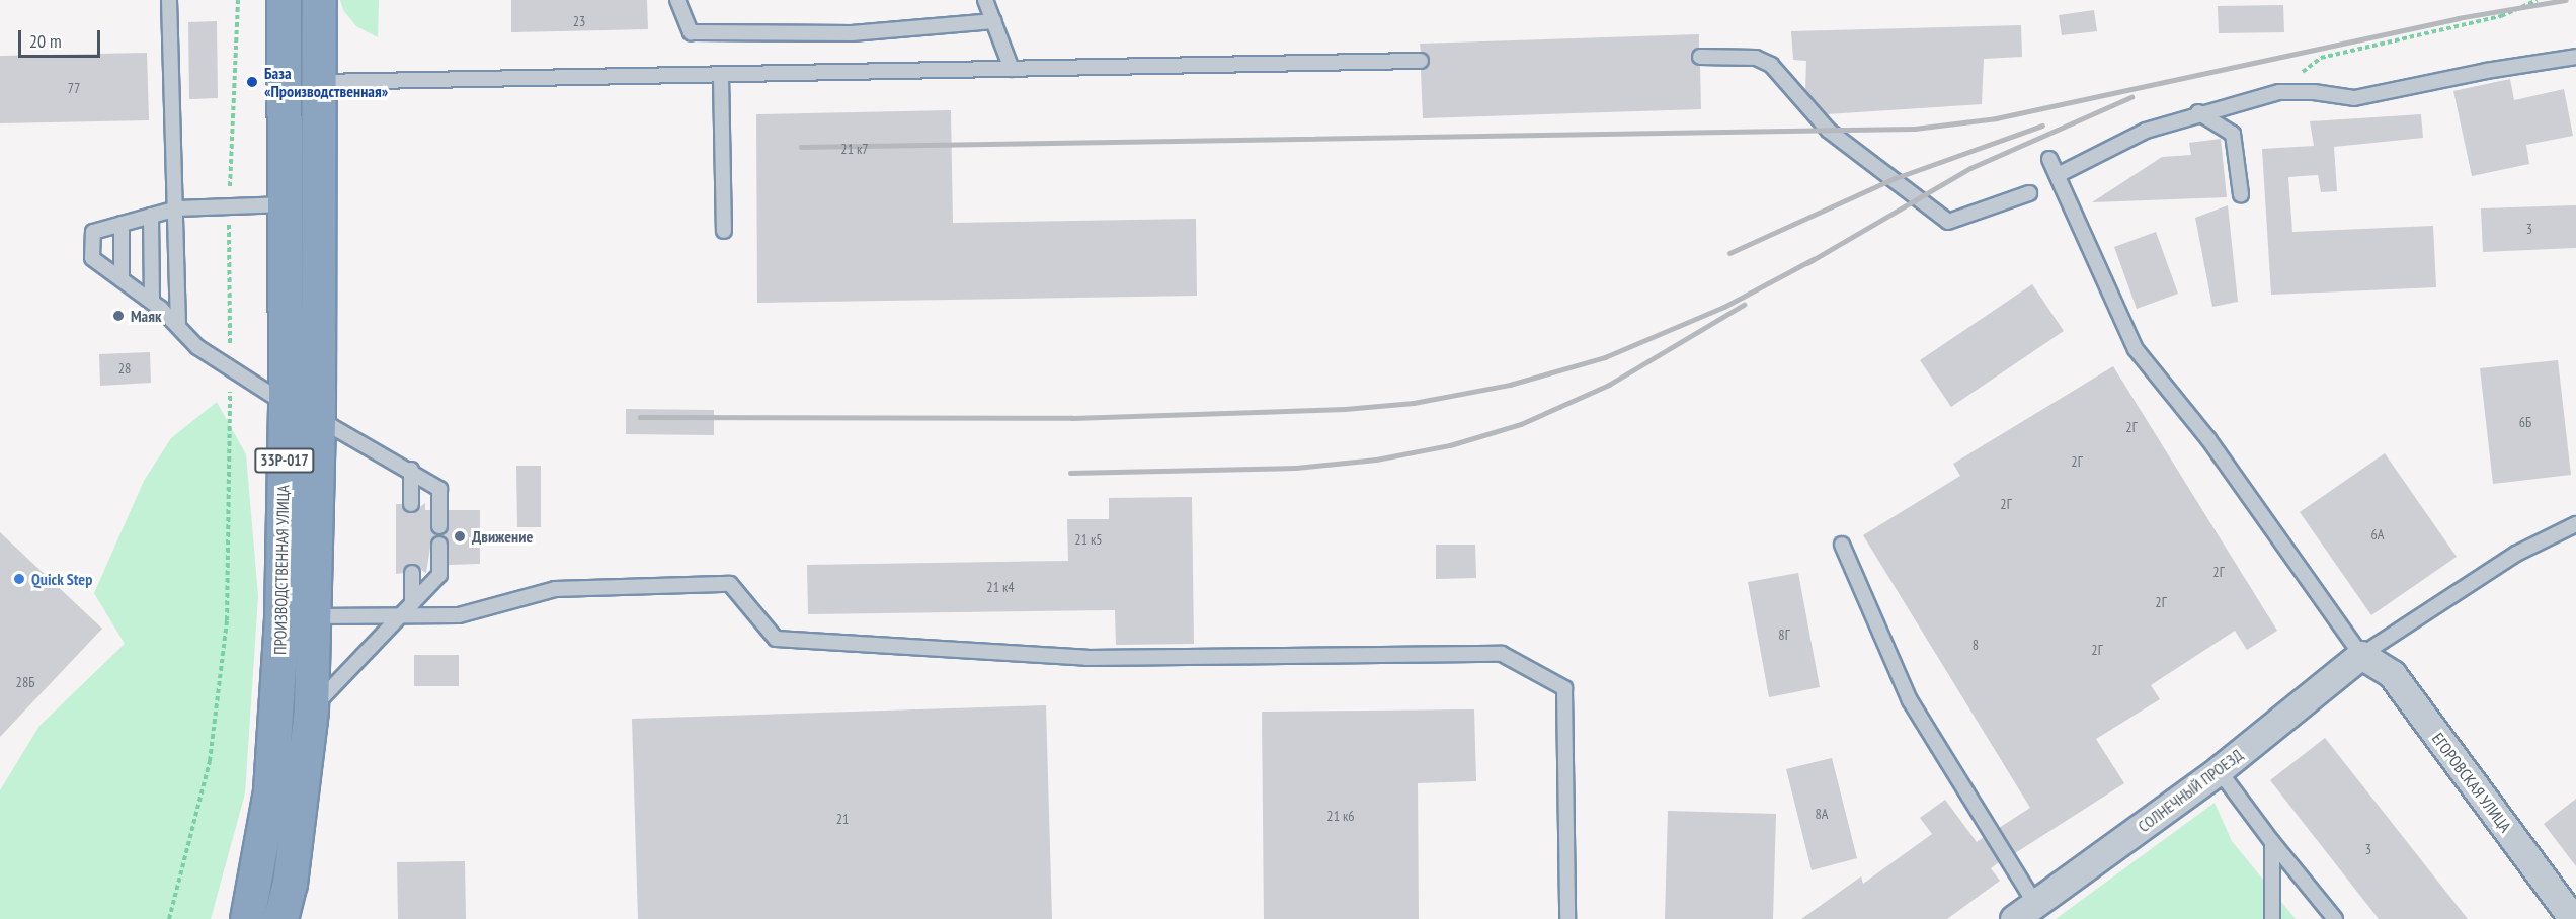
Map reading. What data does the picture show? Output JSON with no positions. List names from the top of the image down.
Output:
{
  "streets": {
    "highway": ["33Р-017", "ПРОИЗВОДСТВЕННАЯ УЛИЦА"],
    "street": ["ЕГОРОВСКАЯ УЛИЦА", "СОЛНЕЧНЫЙ ПРОЕЗД"]
  },
  "crossings": [
    ["ЕГОРОВСКАЯ УЛИЦА", "СОЛНЕЧНЫЙ ПРОЕЗД"]
  ],
  "places": [
    "База «Производственная»",
    "Маяк",
    "Движение",
    "Quick Step"
  ],
  "house_numbers": [
    "23",
    "77",
    "21 к7",
    "3",
    "28",
    "6Б",
    "2Г",
    "2Г",
    "2Г",
    "6А",
    "21 к5",
    "2Г",
    "21 к4",
    "2Г",
    "8Г",
    "8",
    "2Г",
    "28Б",
    "8А",
    "21 к6",
    "21",
    "3"
  ],
  "scale_bar": "20 m"
}
